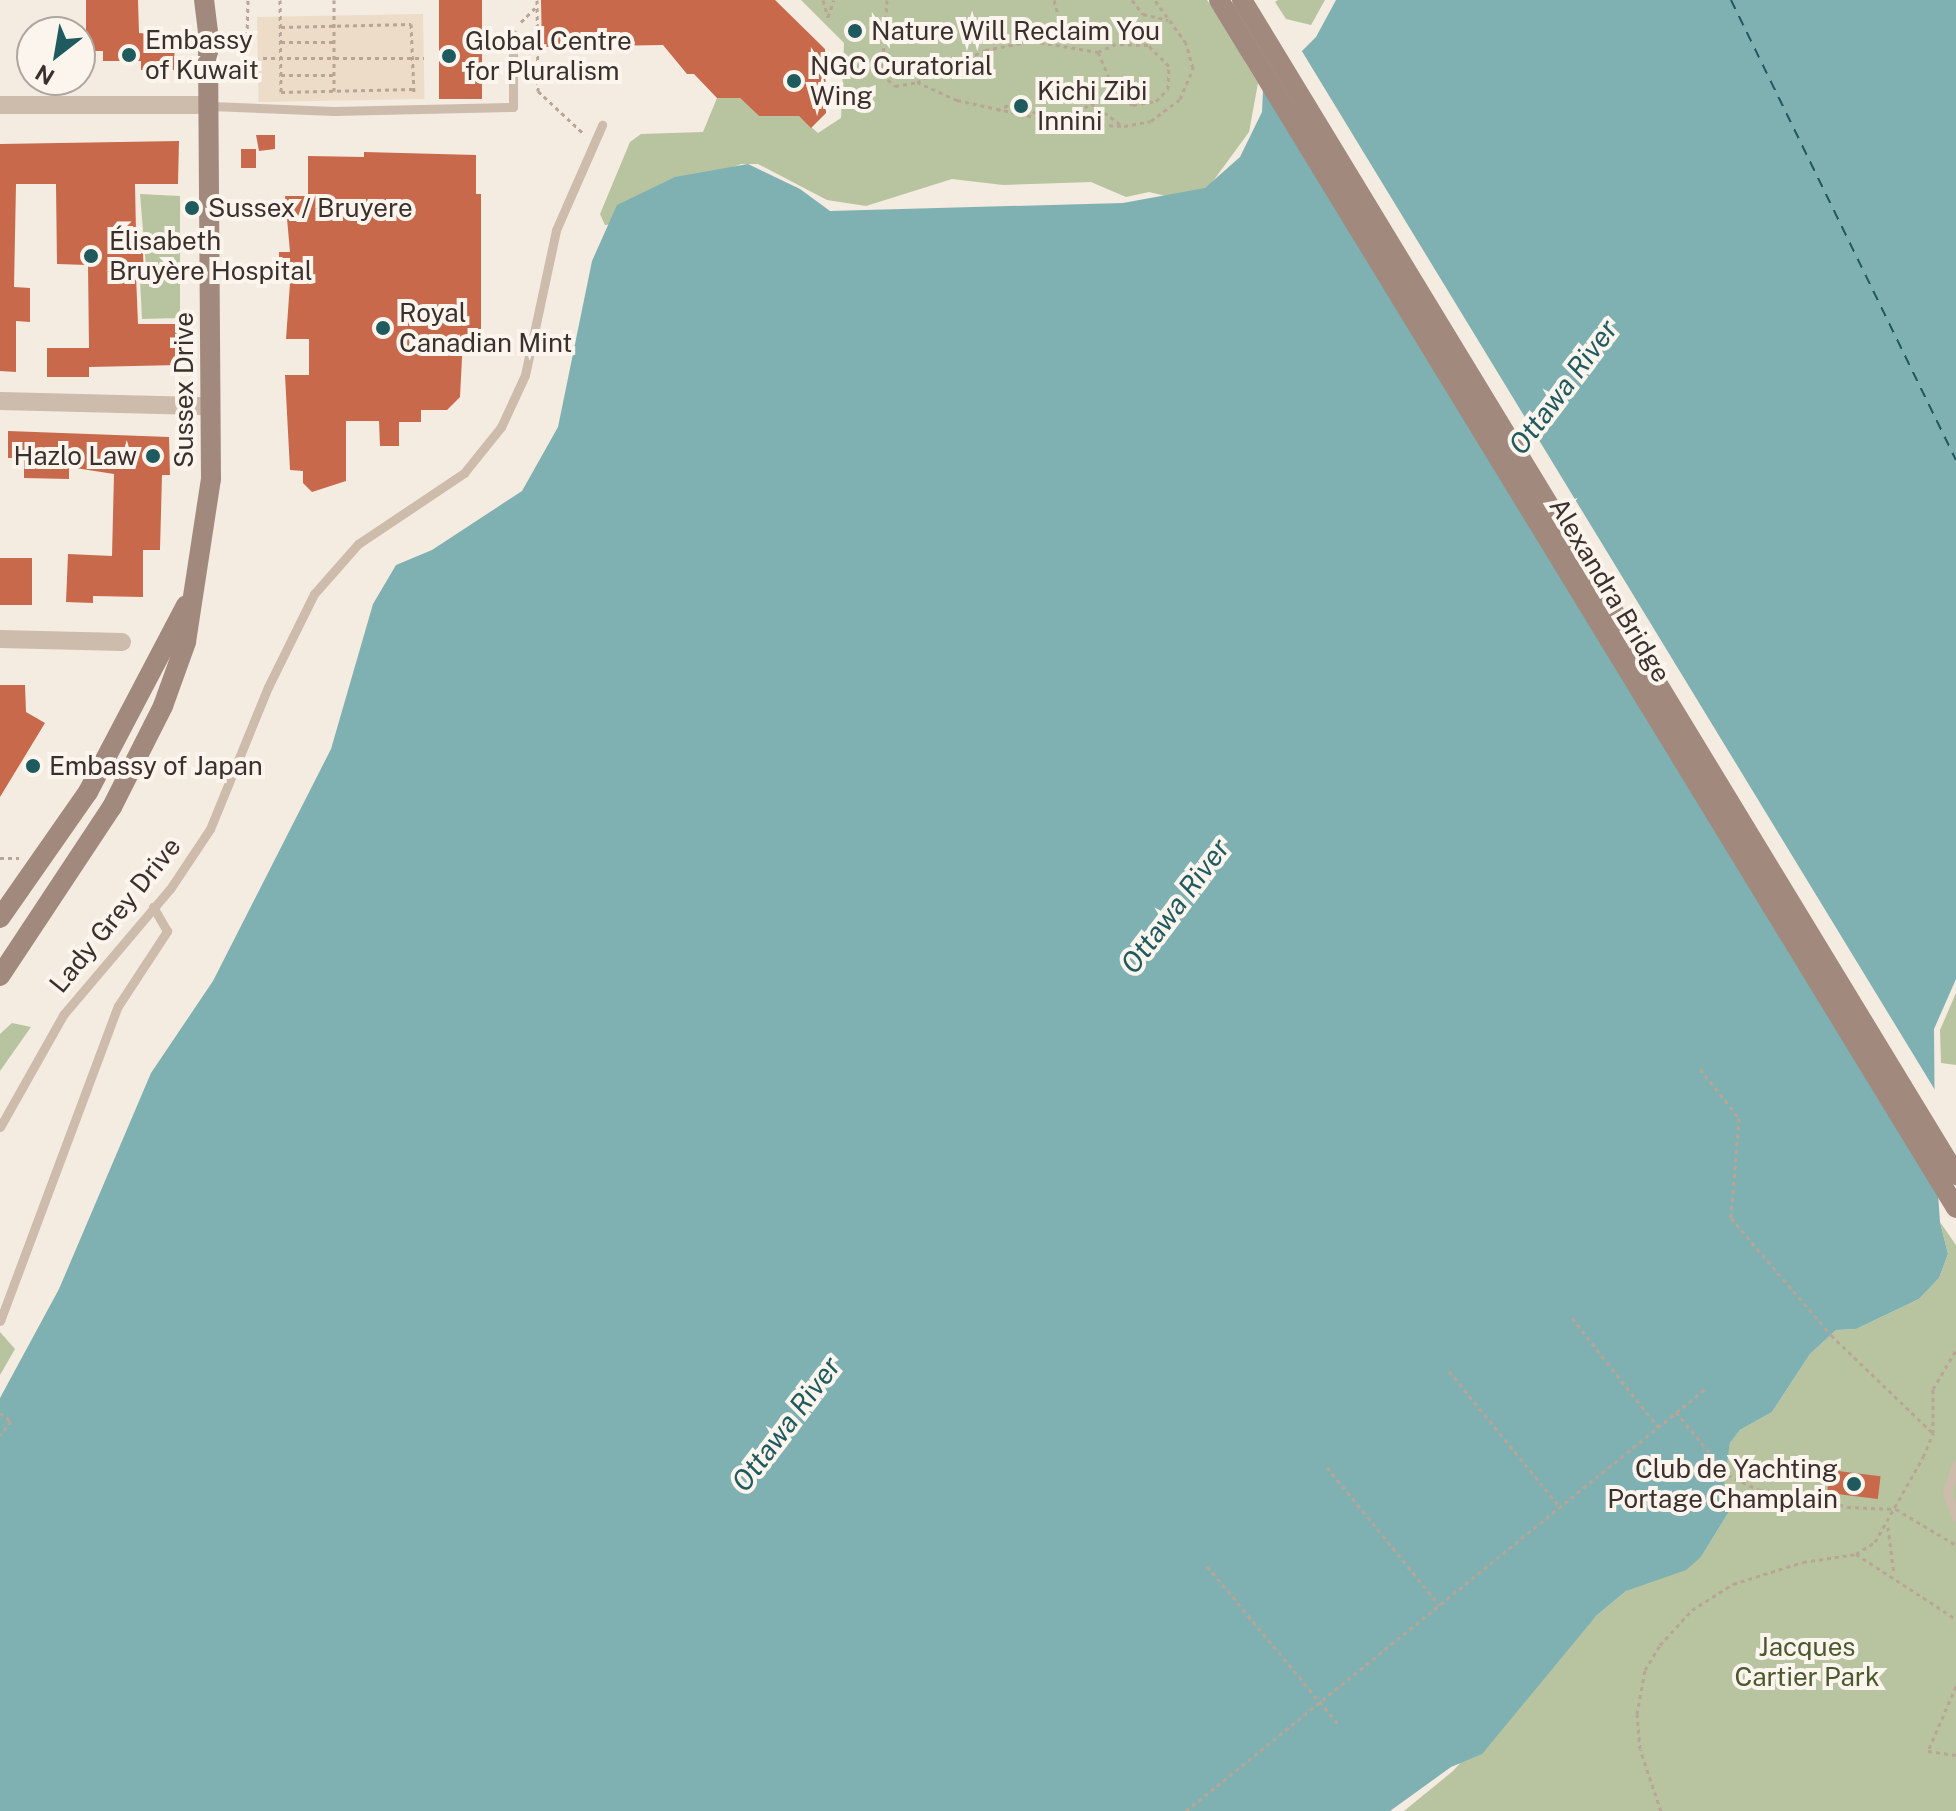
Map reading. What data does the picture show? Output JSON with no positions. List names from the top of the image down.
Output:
{
  "streets": {
    "main road": ["Sussex Drive", "Alexandra Bridge"],
    "lane": ["Lady Grey Drive"]
  },
  "water": ["Ottawa River"],
  "parks": ["Jacques Cartier Park"],
  "places": [
    "Nature Will Reclaim You",
    "Embassy of Kuwait",
    "Global Centre for Pluralism",
    "NGC Curatorial Wing",
    "Kichi Zibi Innini",
    "Sussex / Bruyere",
    "Élisabeth Bruyère Hospital",
    "Royal Canadian Mint",
    "Hazlo Law",
    "Embassy of Japan",
    "Club de Yachting Portage Champlain"
  ],
  "north": "bottom left"
}
